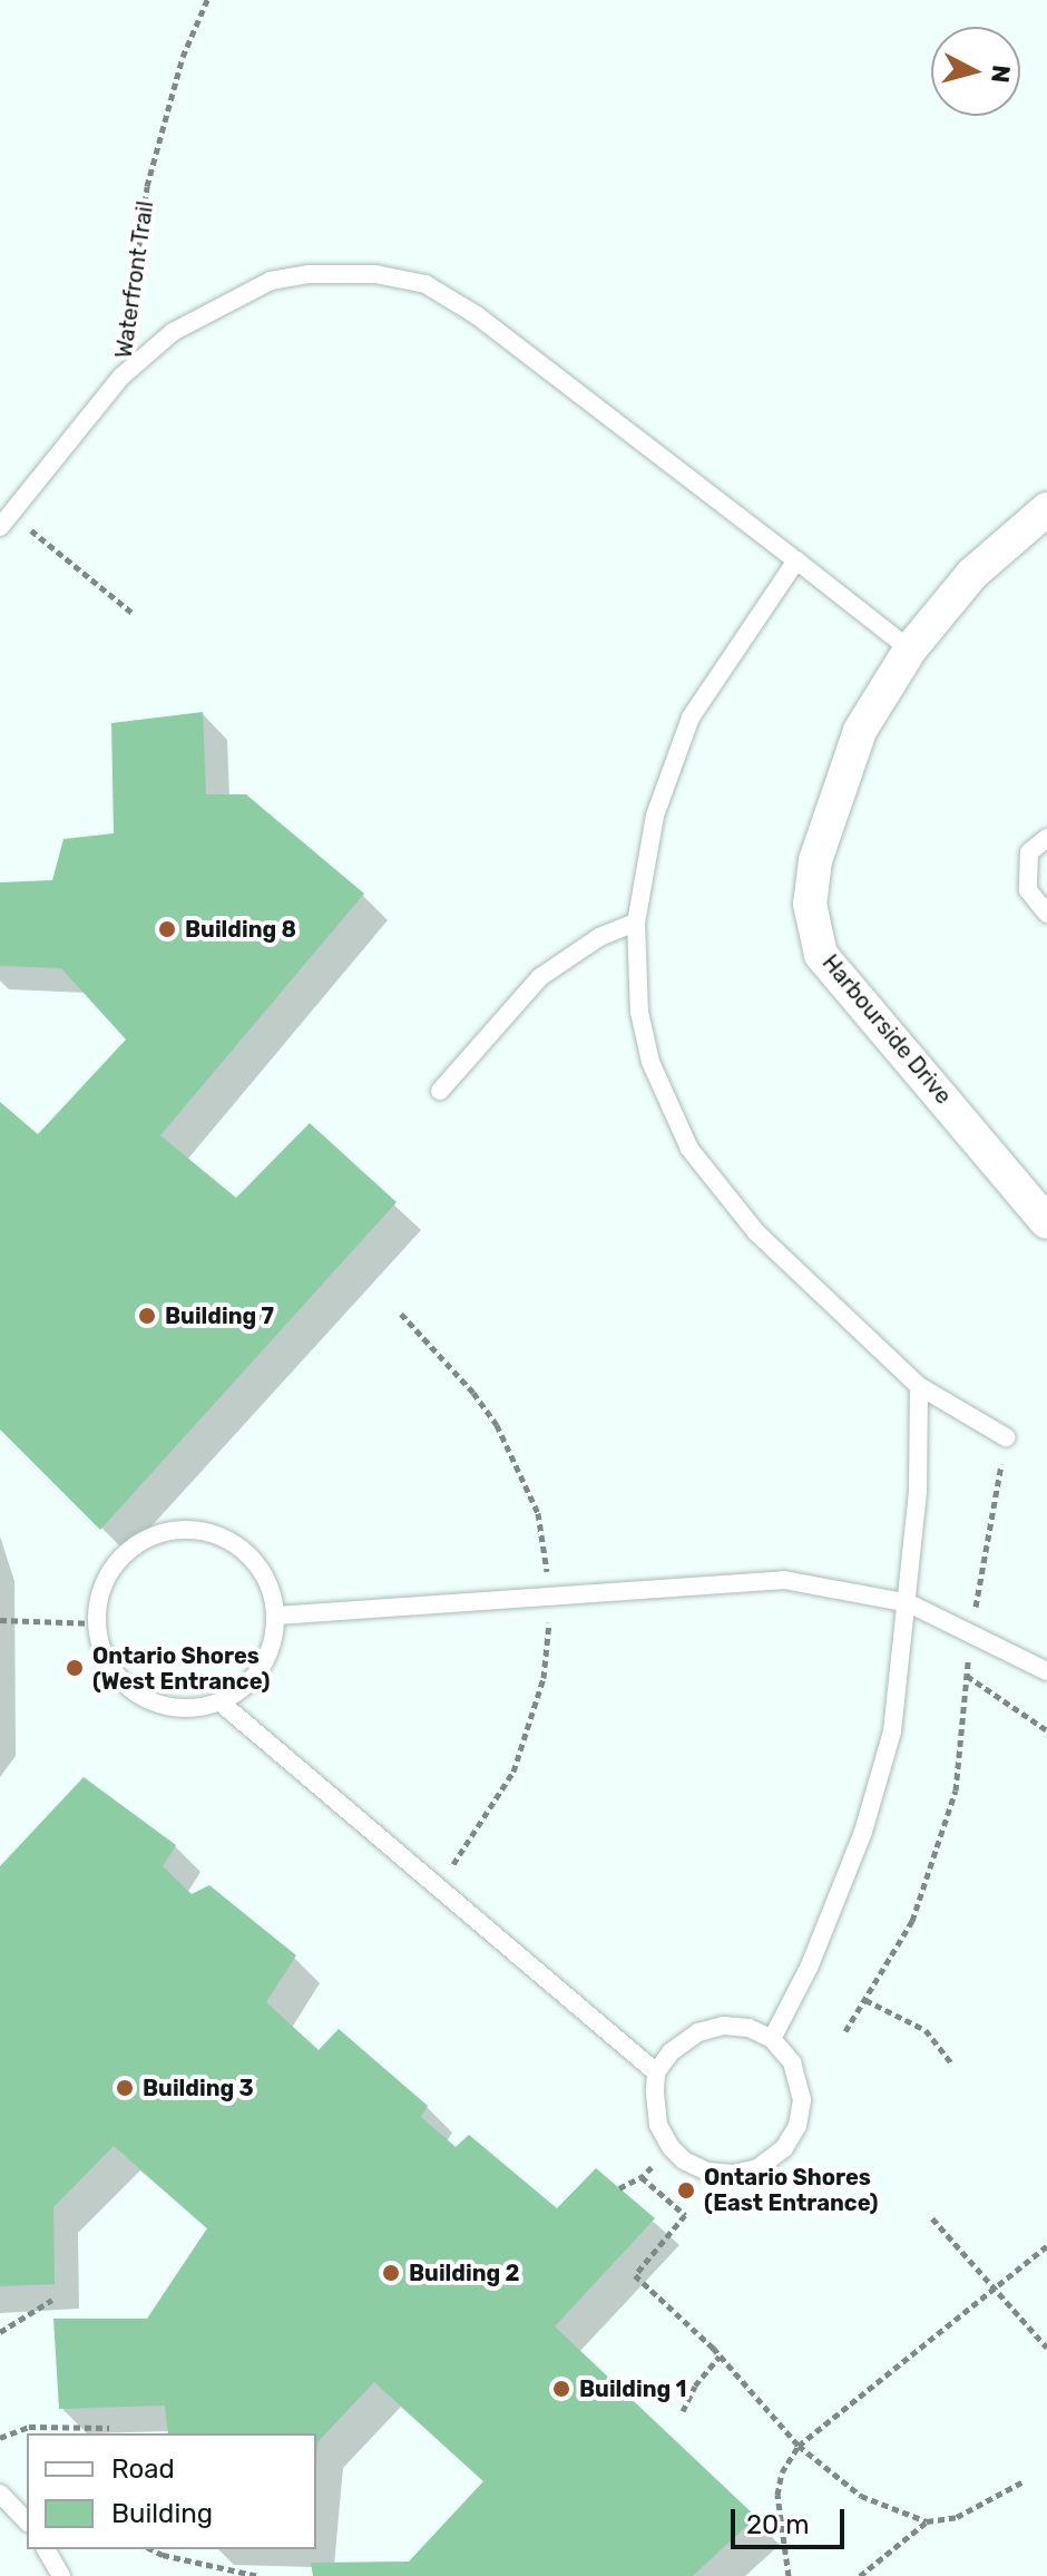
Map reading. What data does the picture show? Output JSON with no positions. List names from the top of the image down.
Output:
{
  "streets": {
    "street": ["Harbourside Drive"],
    "lane": ["Waterfront Trail"]
  },
  "places": [
    "Building 8",
    "Building 7",
    "Ontario Shores (West Entrance)",
    "Building 3",
    "Ontario Shores (East Entrance)",
    "Building 2",
    "Building 1"
  ],
  "legend": ["Road", "Building"],
  "scale_bar": "20 m",
  "north": "right"
}
